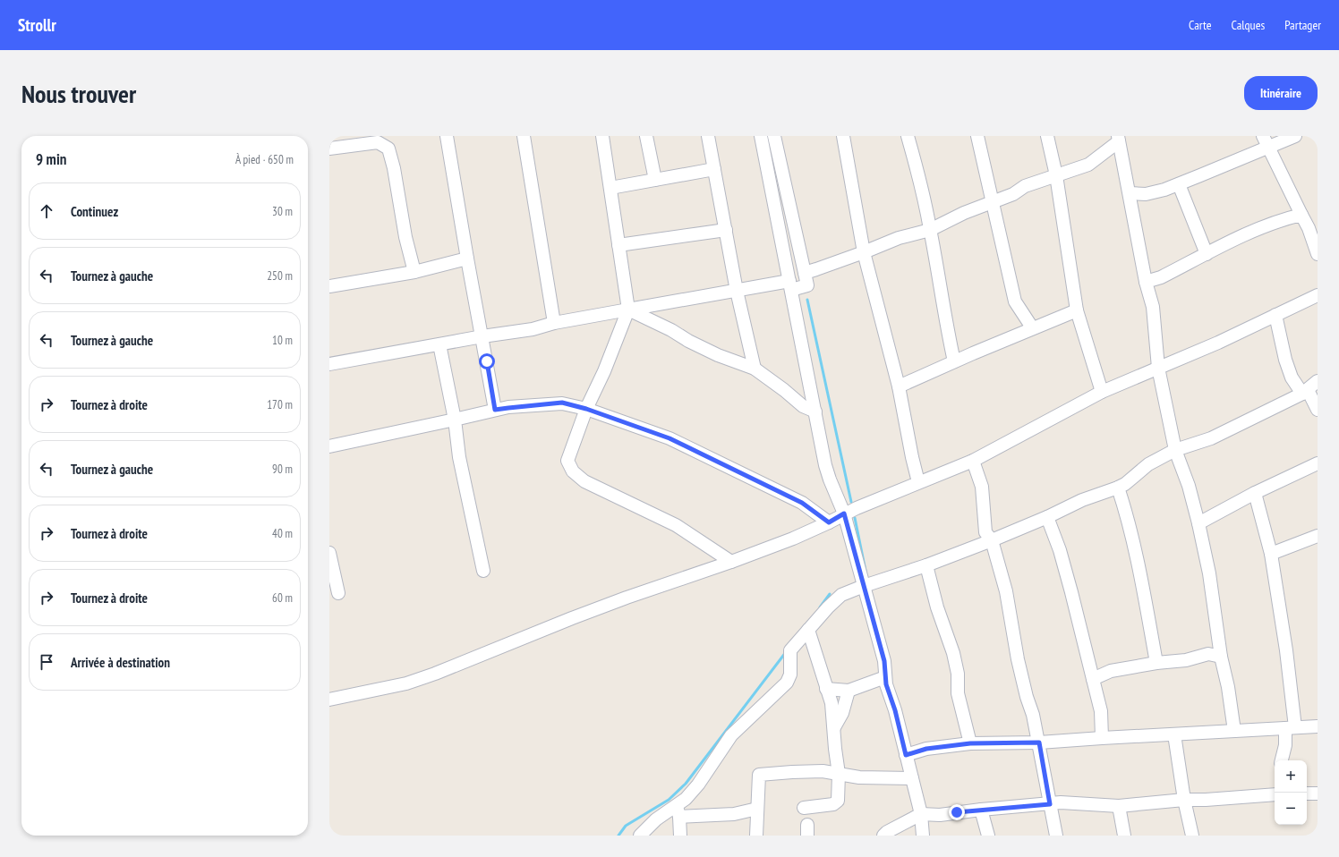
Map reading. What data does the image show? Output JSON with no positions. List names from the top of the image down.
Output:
{
  "page": {
    "header": "Strollr",
    "nav": ["Carte", "Calques", "Partager"],
    "buttons": "Itinéraire",
    "title": "Nous trouver",
    "heading": ["9 min", "À pied · 650 m"],
    "list": [
      ["Continuez", "30 m"],
      ["Tournez à gauche", "250 m"],
      ["Tournez à gauche", "10 m"],
      ["Tournez à droite", "170 m"],
      ["Tournez à gauche", "90 m"],
      ["Tournez à droite", "40 m"],
      ["Tournez à droite", "60 m"],
      "Arrivée à destination"
    ],
    "map_buttons": ["+", "−"]
  }
}
